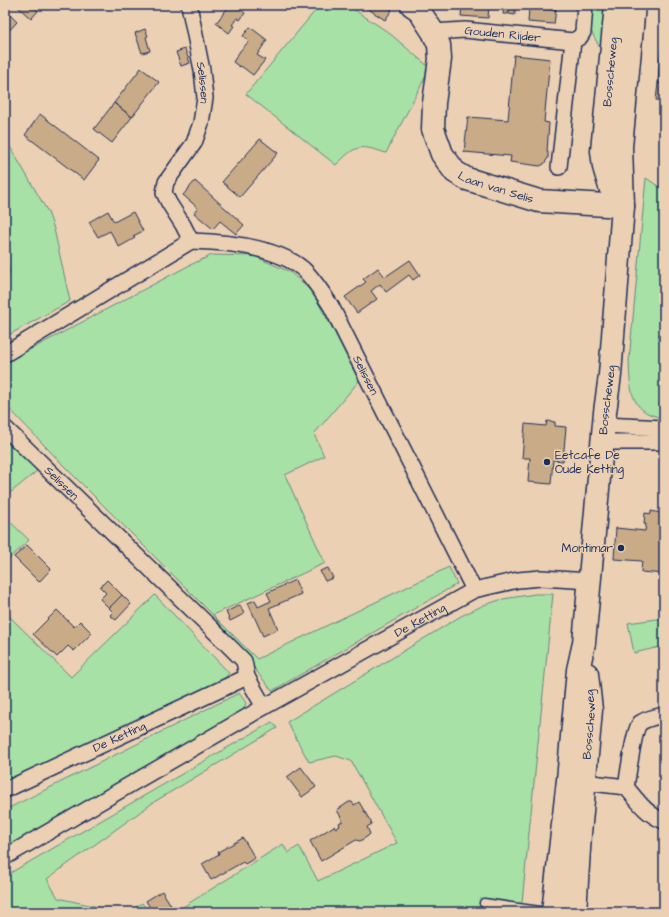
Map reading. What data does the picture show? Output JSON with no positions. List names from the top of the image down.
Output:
{
  "streets": {
    "main road": ["Bosscheweg", "Laan van Selis"],
    "street": ["Gouden Rijder", "Selissen", "De Ketting"]
  },
  "crossings": [
    ["Gouden Rijder", "Laan van Selis"],
    ["Bosscheweg", "Laan van Selis"],
    ["Bosscheweg", "De Ketting"],
    ["Selissen", "De Ketting"]
  ],
  "places": ["Eetcafe De Oude Ketting", "Montimar"]
}
